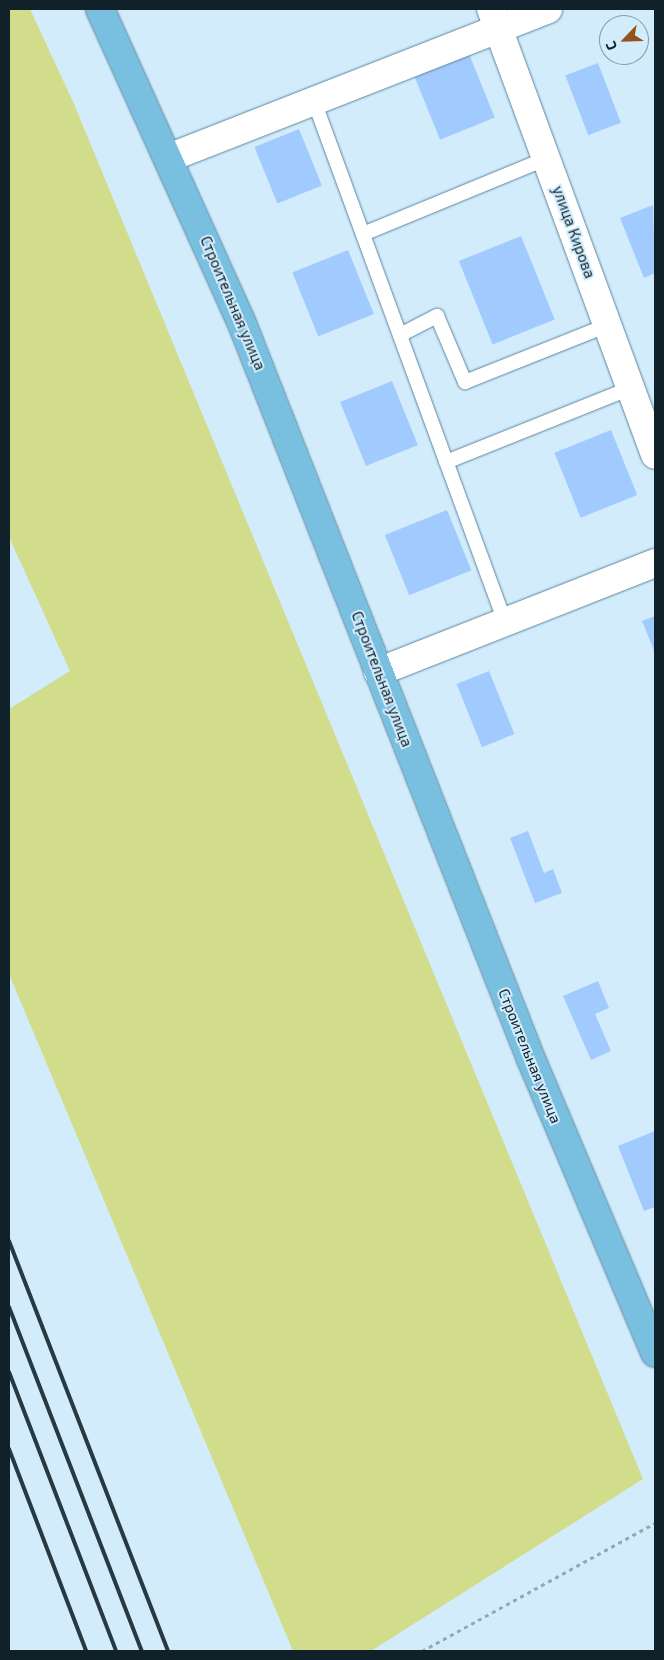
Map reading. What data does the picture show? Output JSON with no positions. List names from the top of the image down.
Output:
{
  "streets": {
    "main road": ["Строительная улица"],
    "street": ["улица Кирова"]
  },
  "north": "bottom left"
}
